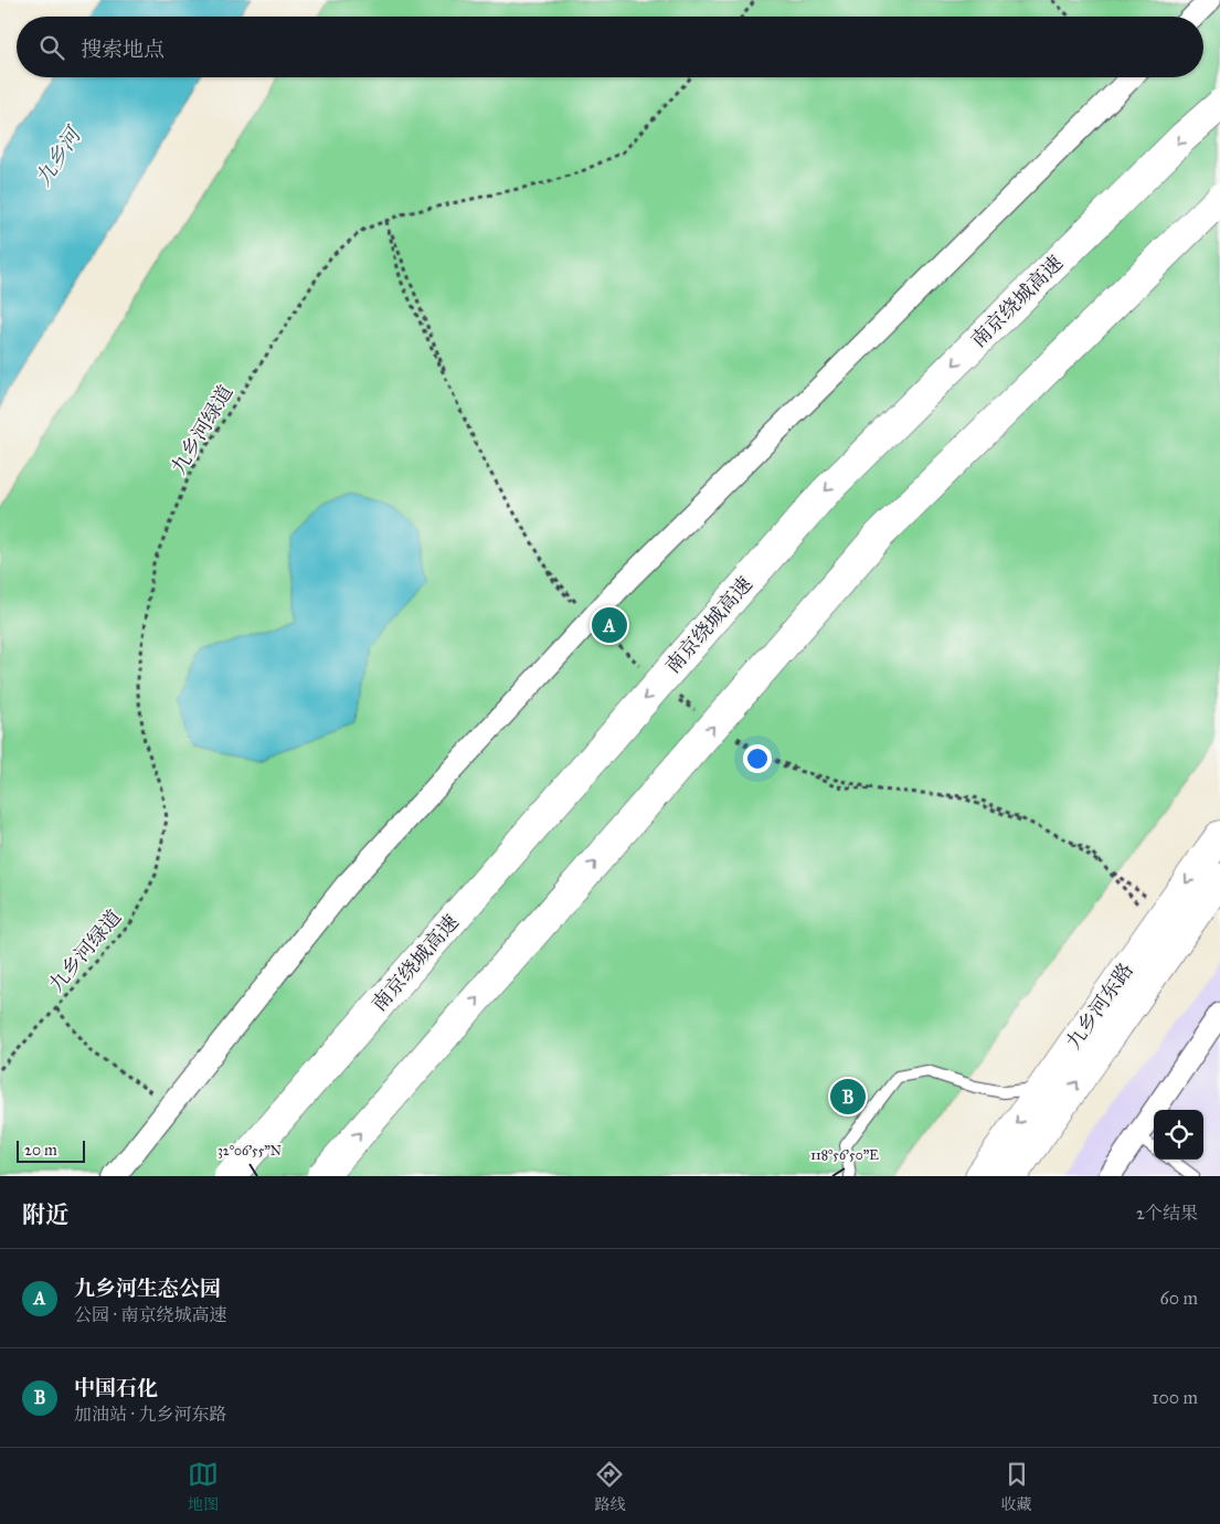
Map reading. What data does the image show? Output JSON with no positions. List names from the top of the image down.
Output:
{
  "streets": {
    "main road": ["南京绕城高速", "九乡河东路"],
    "path": ["九乡河绿道"]
  },
  "water": ["九乡河"],
  "scale_bar": "20 m",
  "page": {
    "search": "搜索地点",
    "pins": ["A", "B"],
    "scale": "20 m",
    "heading": ["附近", "2个结果"],
    "list": [
      {
        "mark": "A",
        "name": "九乡河生态公园",
        "note": "公园 · 南京绕城高速",
        "value": "60 m"
      },
      {
        "mark": "B",
        "name": "中国石化",
        "note": "加油站 · 九乡河东路",
        "value": "100 m"
      }
    ],
    "nav": ["地图", "路线", "收藏"]
  },
  "coordinates": ["32°06'55\"N", "118°56'50\"E"]
}
